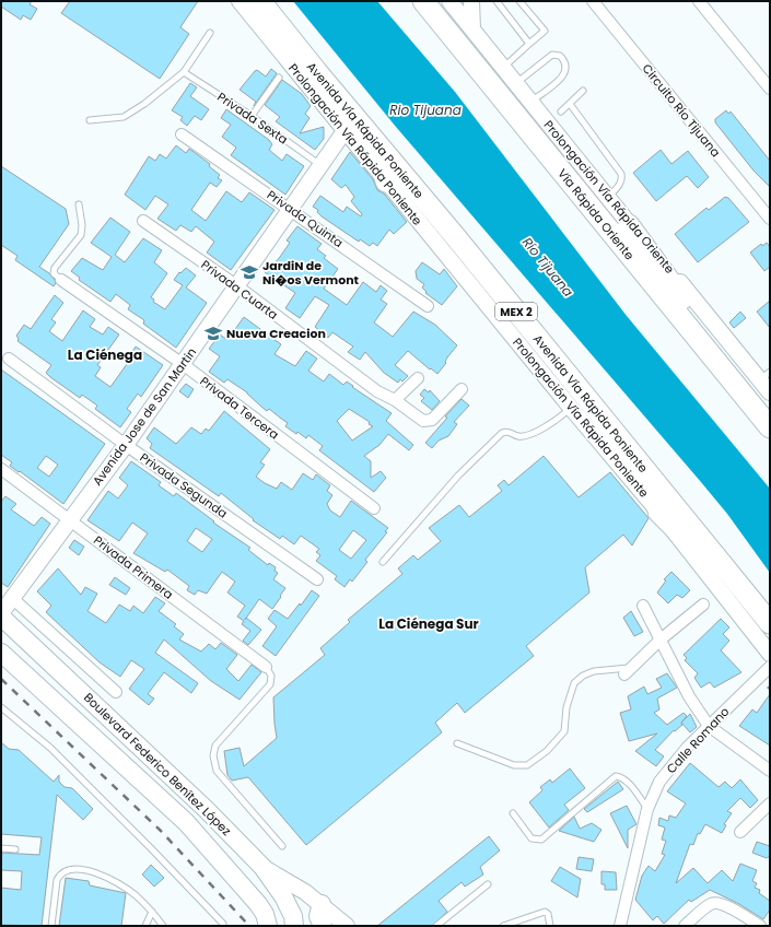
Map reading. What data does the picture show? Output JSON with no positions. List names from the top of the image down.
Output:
{
  "streets": {
    "highway": ["Avenida Vía Rápida Poniente", "Vía Rápida Oriente", "MEX 2"],
    "main road": [
      "Prolongación Vía Rápida Poniente",
      "Prolongación Vía Rápida Oriente",
      "Avenida Jose de San Martin",
      "Boulevard Federico Benítez López"
    ],
    "street": [
      "Circuito Río Tijuana",
      "Privada Quinta",
      "Privada Cuarta",
      "Privada Tercera",
      "Privada Segunda",
      "Privada Primera",
      "Calle Romano"
    ],
    "lane": ["Privada Sexta"]
  },
  "crossings": [
    ["Privada Sexta", "Avenida Jose de San Martin"],
    ["Prolongación Vía Rápida Poniente", "Avenida Jose de San Martin"],
    ["Privada Quinta", "Avenida Jose de San Martin"],
    ["Privada Cuarta", "Avenida Jose de San Martin"],
    ["Privada Tercera", "Avenida Jose de San Martin"],
    ["Avenida Jose de San Martin", "Privada Segunda"],
    ["Avenida Jose de San Martin", "Privada Primera"]
  ],
  "districts": ["La Ciénega", "La Ciénega Sur"],
  "water": ["Rio Tijuana", "Río Tijuana"],
  "places": {
    "school or university": ["JardiN de Ni�os Vermont", "Nueva Creacion"]
  }
}
